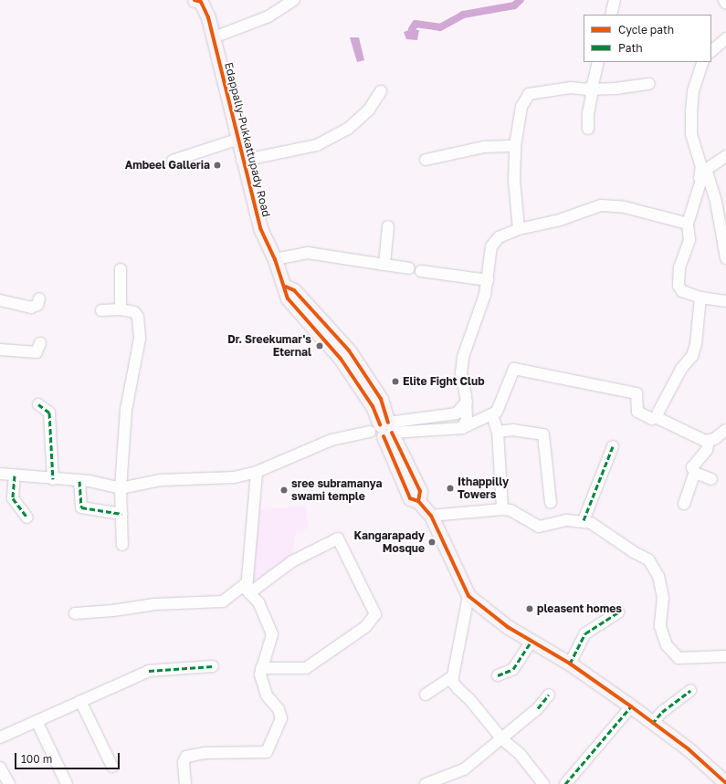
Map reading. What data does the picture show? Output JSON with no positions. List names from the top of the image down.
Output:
{
  "streets": {
    "main road": ["Edappally-Pukkattupady Road"]
  },
  "places": [
    "Ambeel Galleria",
    "Dr. Sreekumar's Eternal",
    "Elite Fight Club",
    "Ithappilly Towers",
    "sree subramanya swami temple",
    "Kangarapady Mosque",
    "pleasent homes"
  ],
  "legend": ["Cycle path", "Path"],
  "scale_bar": "100 m"
}
